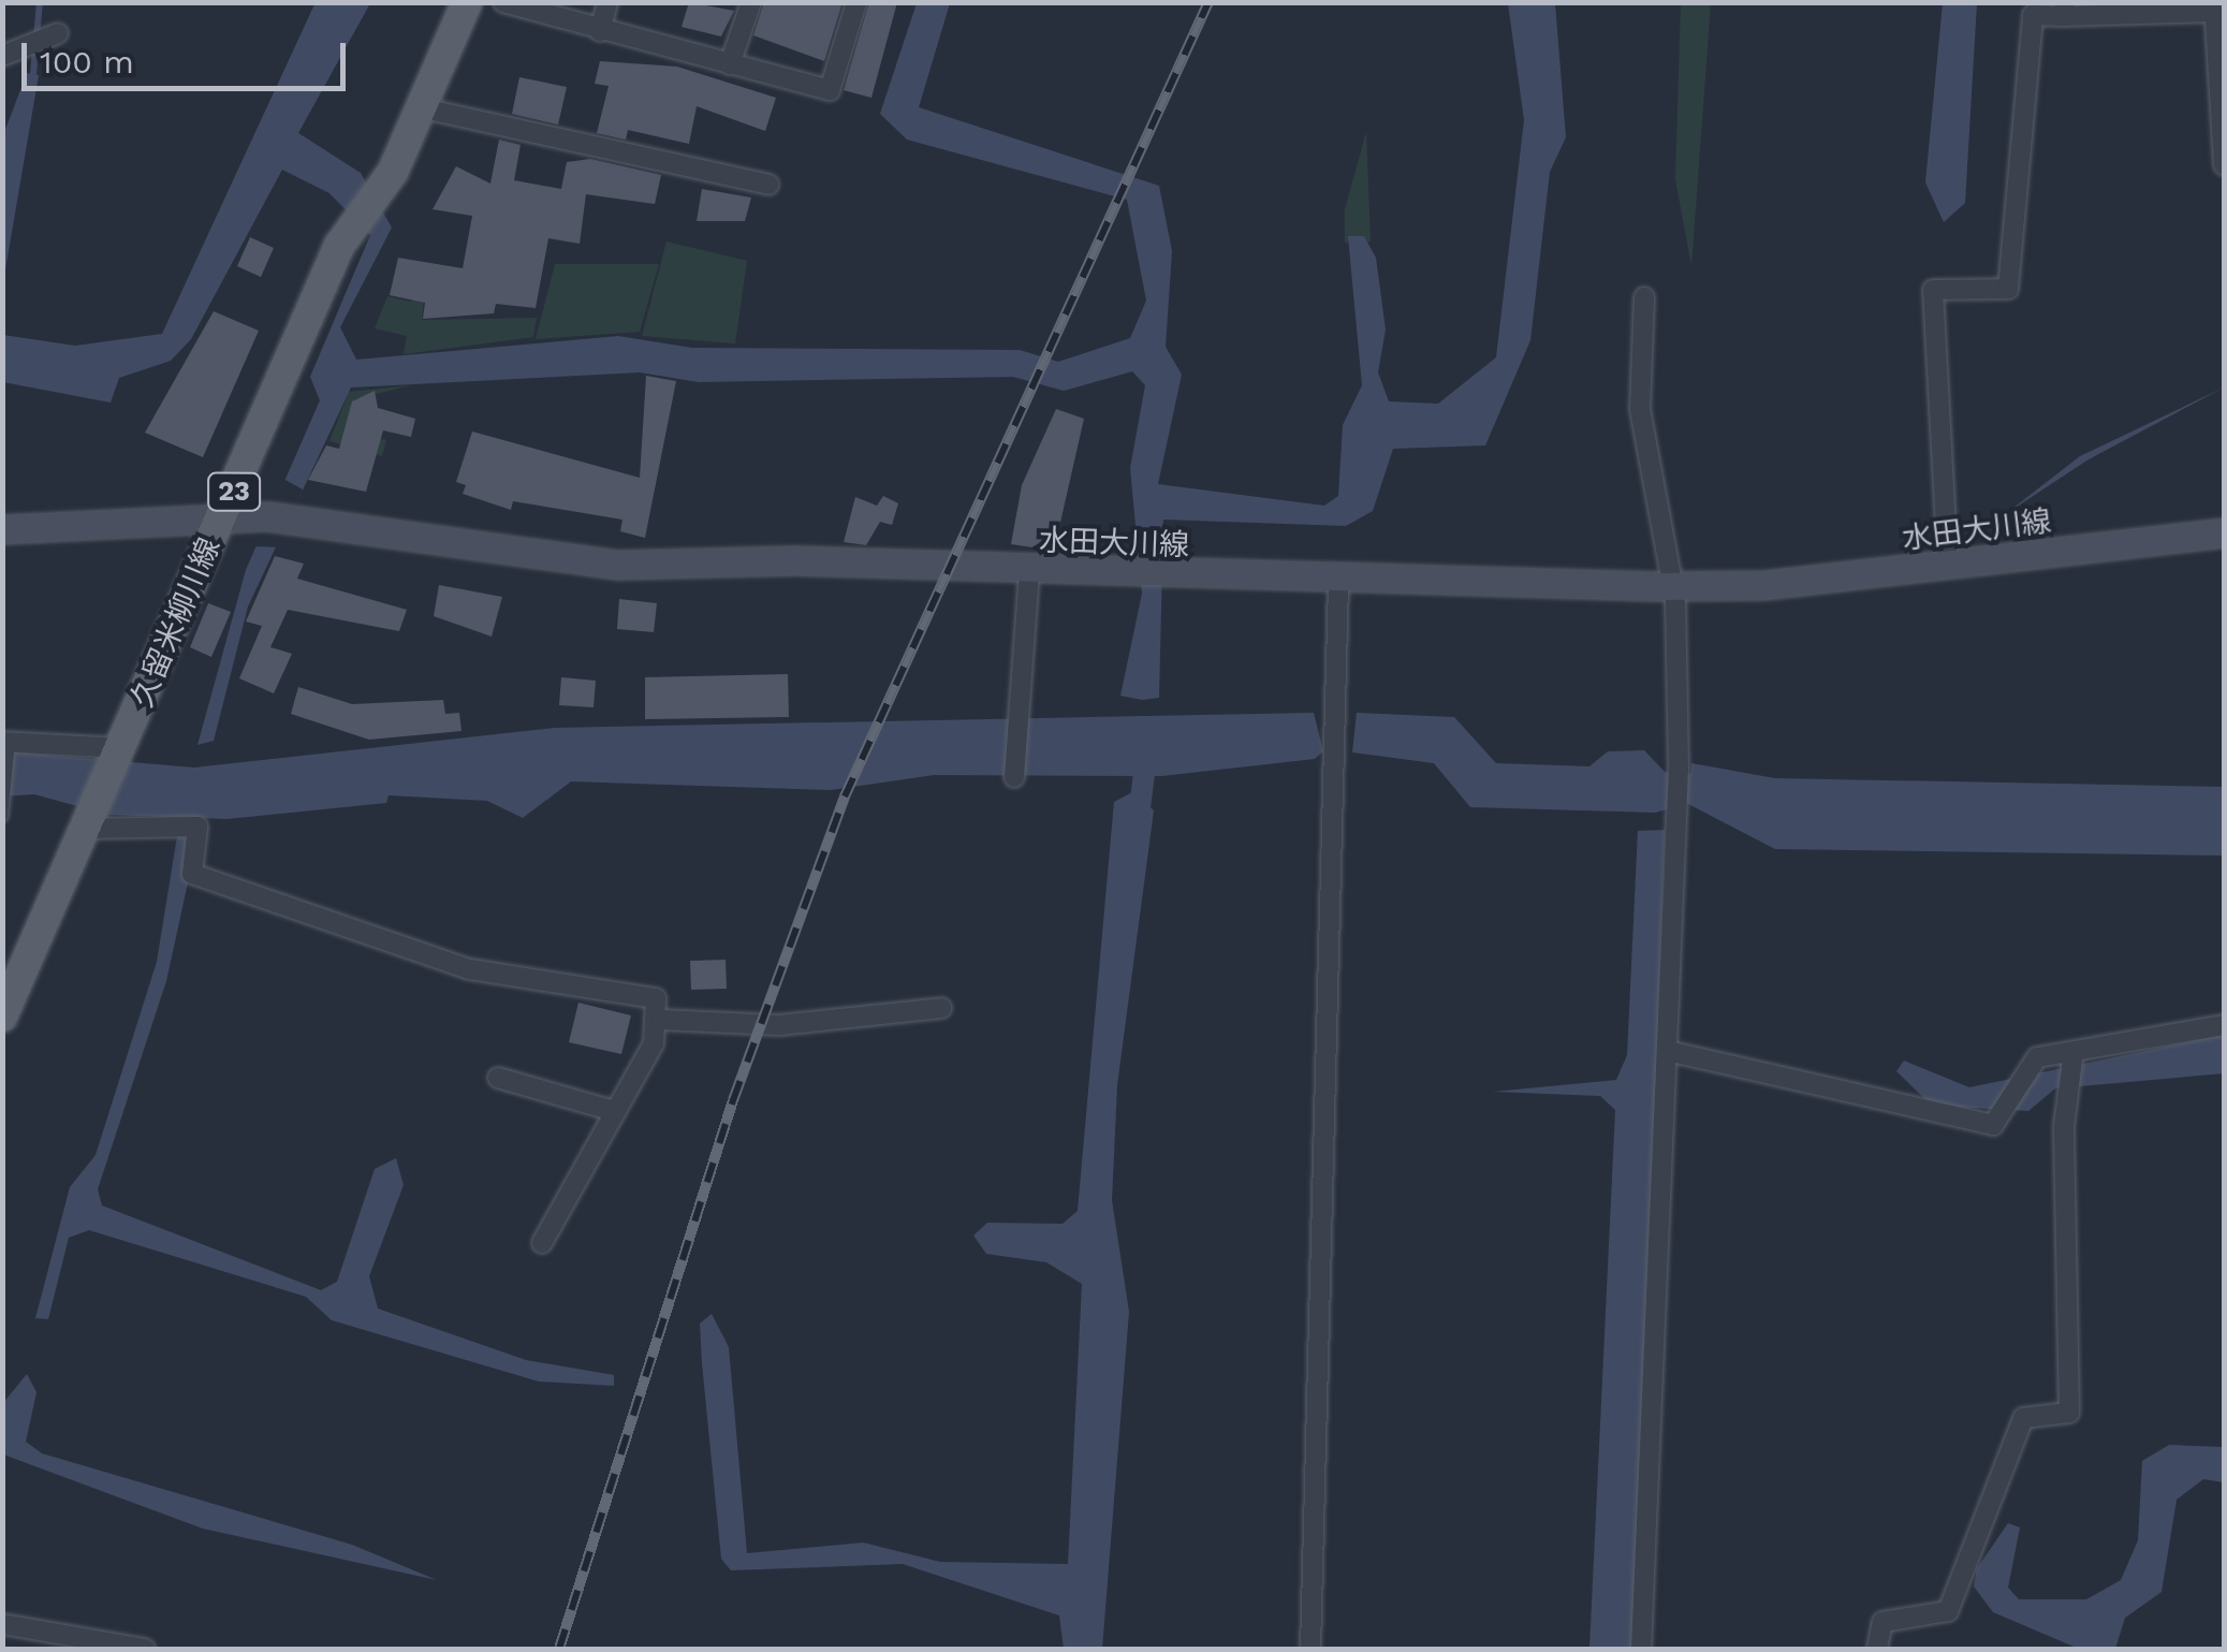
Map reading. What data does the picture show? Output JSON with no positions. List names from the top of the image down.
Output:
{
  "streets": {
    "main road": ["23", "水田大川線", "久留米柳川線"]
  },
  "crossings": [
    ["水田大川線", "久留米柳川線"]
  ],
  "scale_bar": "100 m"
}
